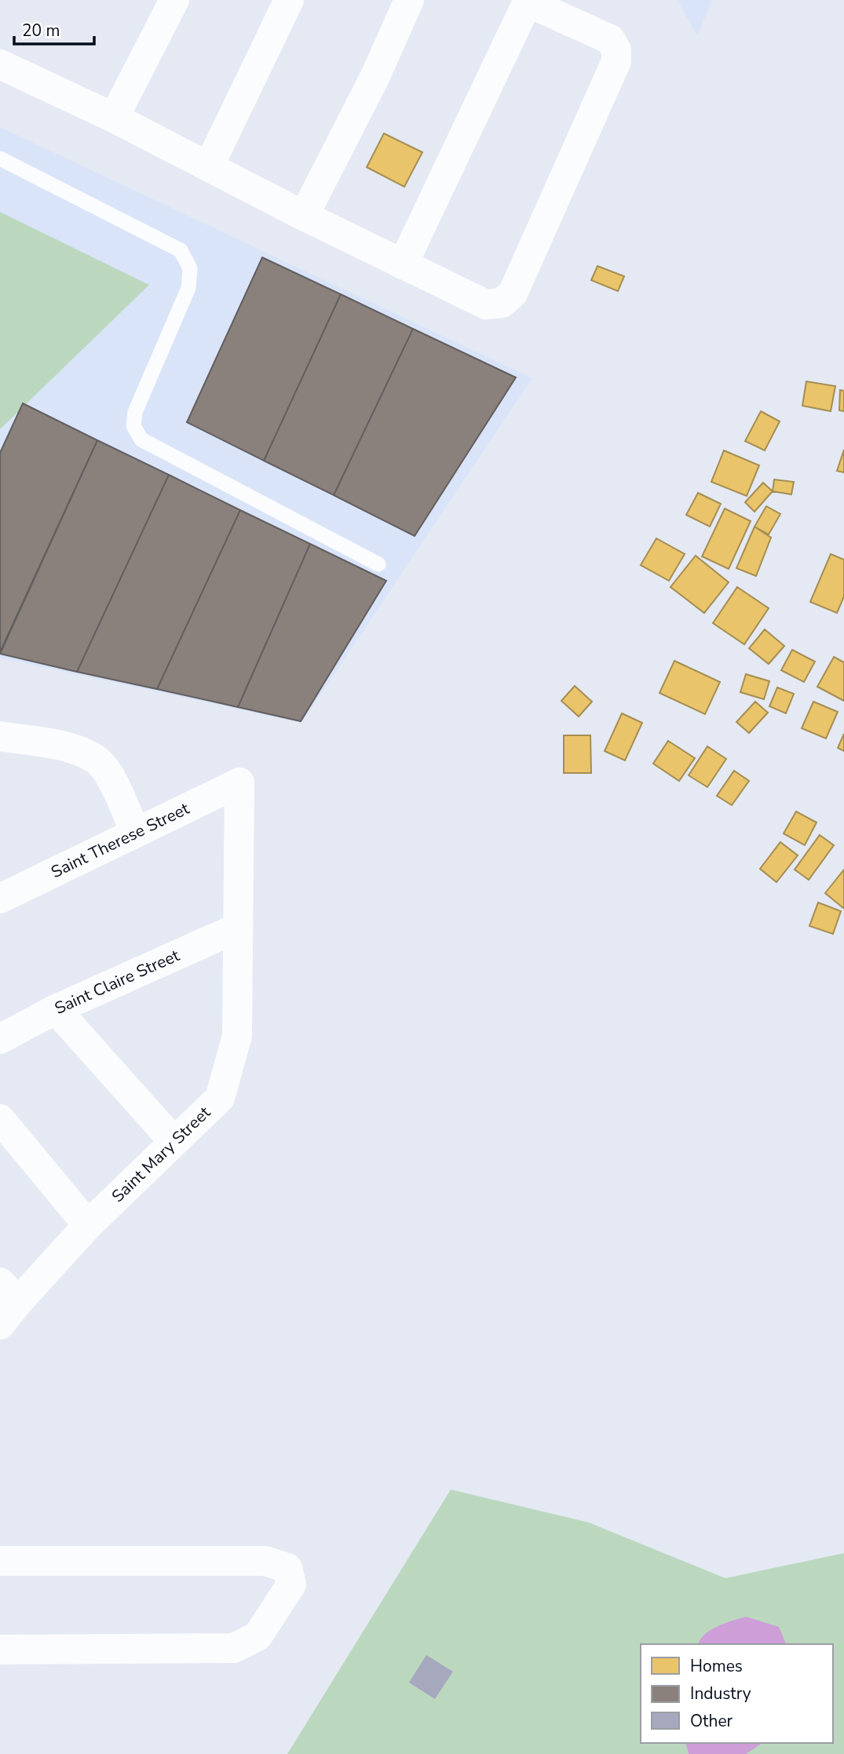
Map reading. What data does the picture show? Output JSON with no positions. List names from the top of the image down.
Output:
{
  "streets": {
    "street": ["Saint Therese Street", "Saint Claire Street", "Saint Mary Street"]
  },
  "crossings": [
    ["Saint Therese Street", "Saint Mary Street"],
    ["Saint Claire Street", "Saint Mary Street"]
  ],
  "legend": ["Homes", "Industry", "Other"],
  "scale_bar": "20 m"
}
